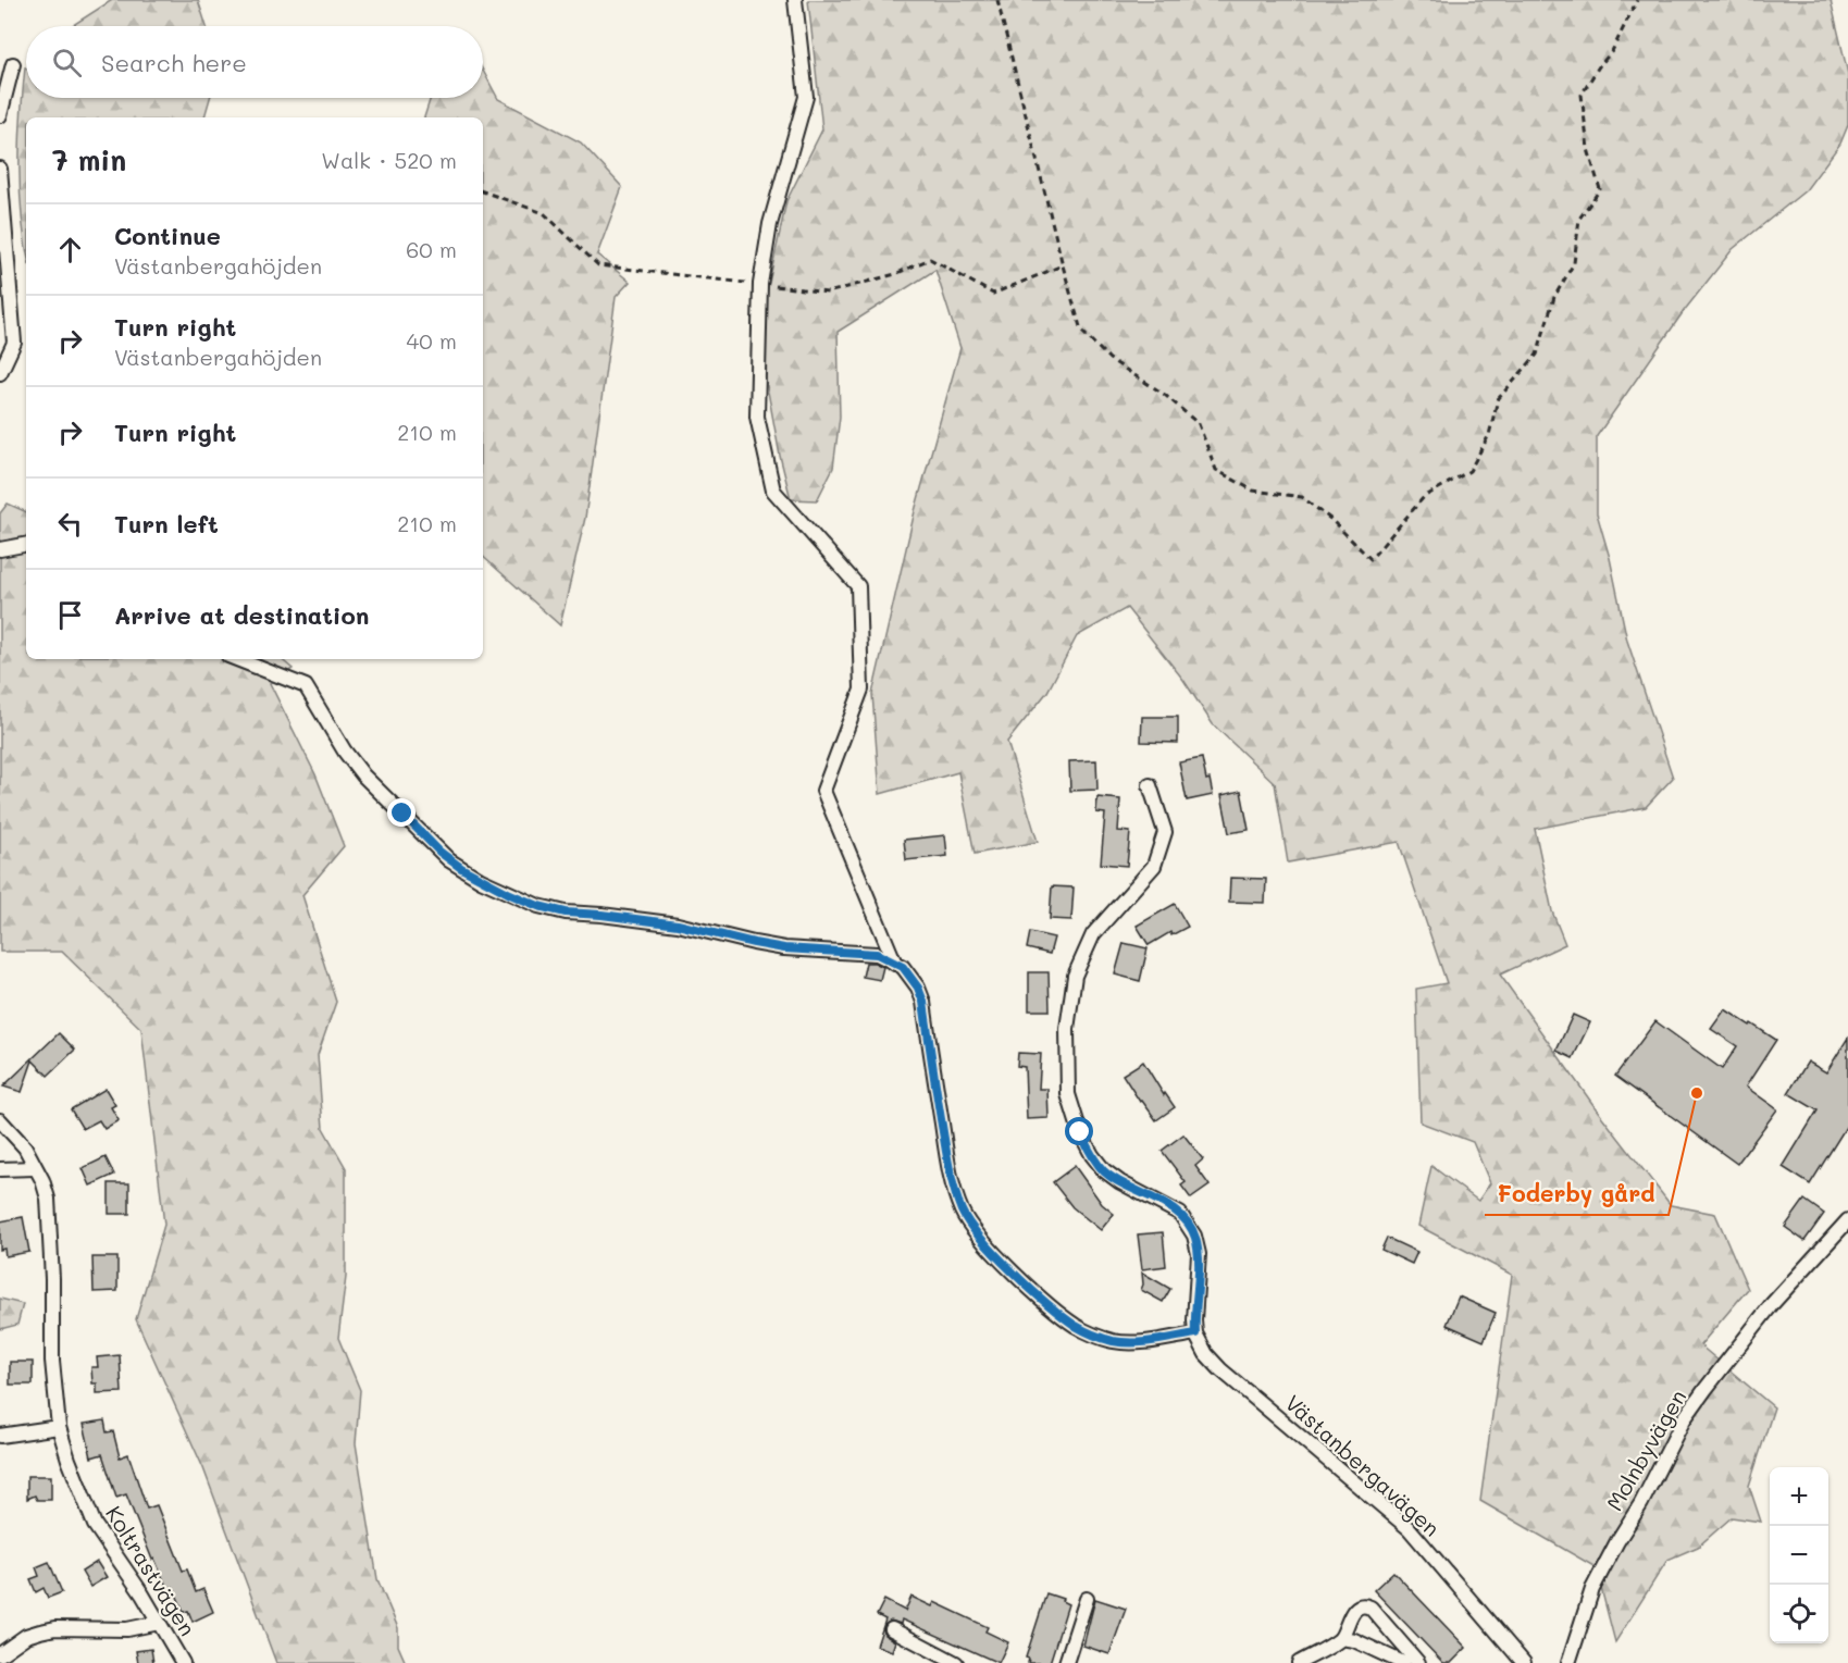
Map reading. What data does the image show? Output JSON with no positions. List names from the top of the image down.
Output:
{
  "streets": {
    "street": ["Molnbyvägen", "Västanbergavägen", "Koltrastvägen"]
  },
  "places": ["Foderby gård"],
  "page": {
    "search": "Search here",
    "heading": ["7 min", "Walk · 520 m"],
    "list": [
      ["Continue", "Västanbergahöjden", "60 m"],
      ["Turn right", "Västanbergahöjden", "40 m"],
      ["Turn right", "210 m"],
      ["Turn left", "210 m"],
      "Arrive at destination"
    ],
    "map_buttons": ["+", "−"]
  }
}
